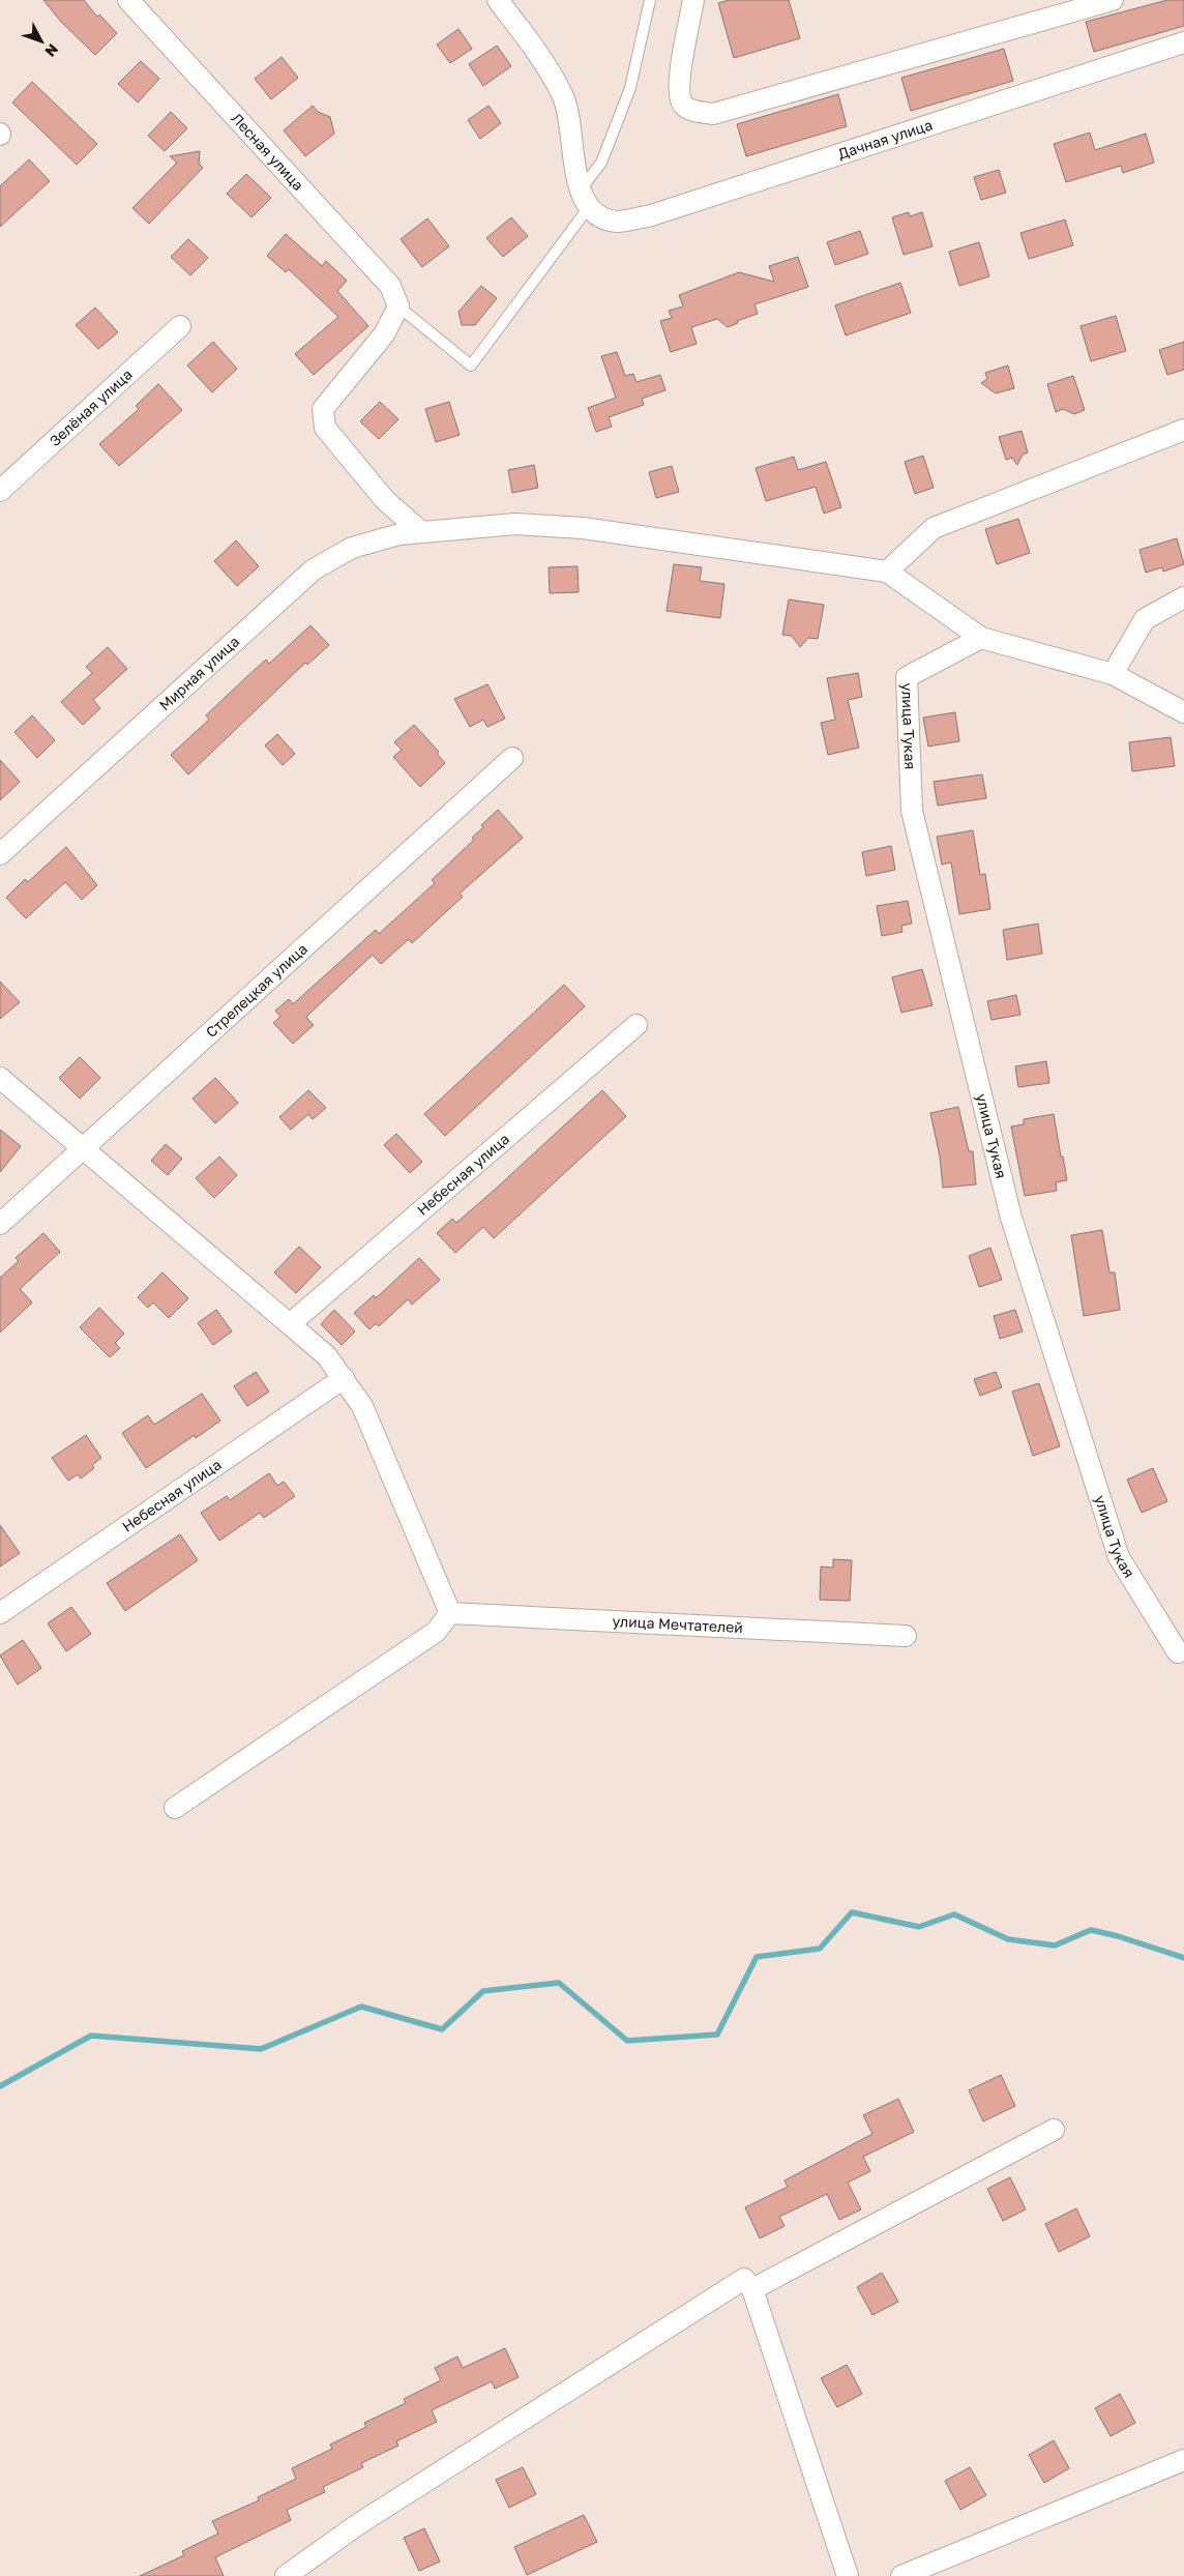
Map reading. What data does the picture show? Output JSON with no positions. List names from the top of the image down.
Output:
{
  "streets": {
    "street": [
      "Дачная улица",
      "Лесная улица",
      "Зелёная улица",
      "Мирная улица",
      "улица Тукая",
      "Стрелецкая улица",
      "Небесная улица",
      "улица Мечтателей"
    ]
  },
  "north": "bottom right"
}
